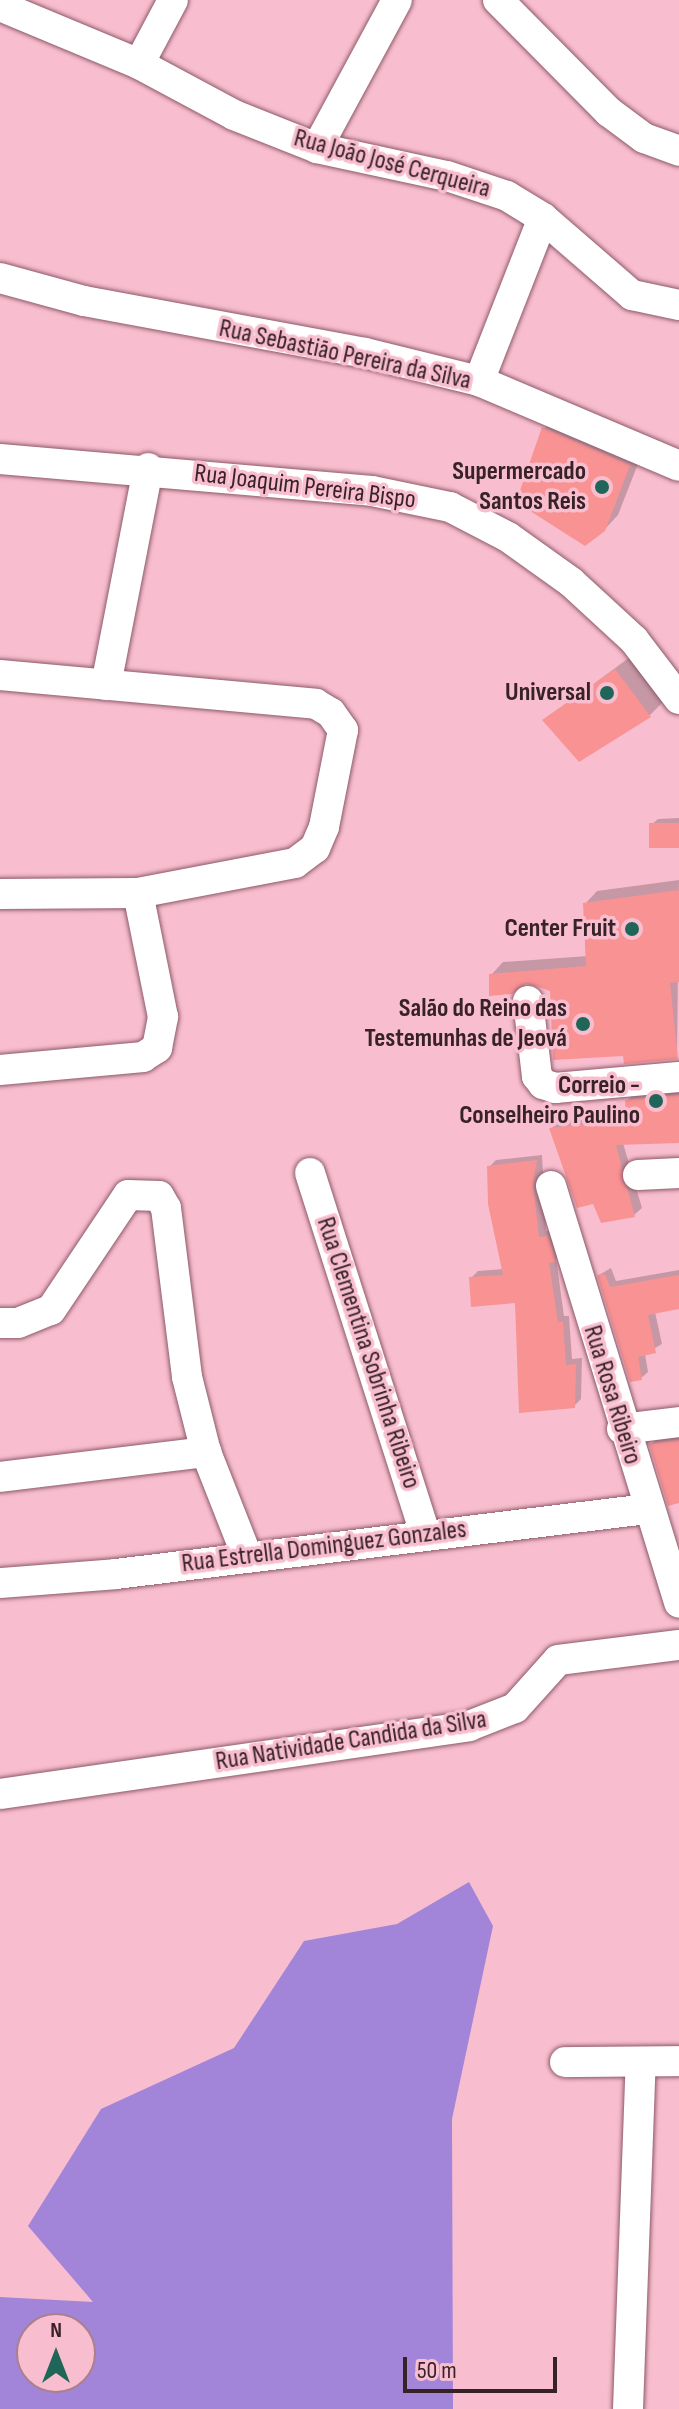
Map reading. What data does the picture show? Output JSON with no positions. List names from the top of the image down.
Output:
{
  "streets": {
    "street": [
      "Rua João José Cerqueira",
      "Rua Sebastião Pereira da Silva",
      "Rua Joaquim Pereira Bispo",
      "Rua Clementina Sobrinha Ribeiro",
      "Rua Rosa Ribeiro",
      "Rua Estrella Dominguez Gonzales",
      "Rua Natividade Candida da Silva"
    ]
  },
  "crossings": [
    ["Rua Clementina Sobrinha Ribeiro", "Rua Estrella Dominguez Gonzales"],
    ["Rua Rosa Ribeiro", "Rua Estrella Dominguez Gonzales"]
  ],
  "places": [
    "Supermercado Santos Reis",
    "Universal",
    "Center Fruit",
    "Salão do Reino das Testemunhas de Jeová",
    "Correio - Conselheiro Paulino"
  ],
  "scale_bar": "50 m",
  "north": "top"
}
